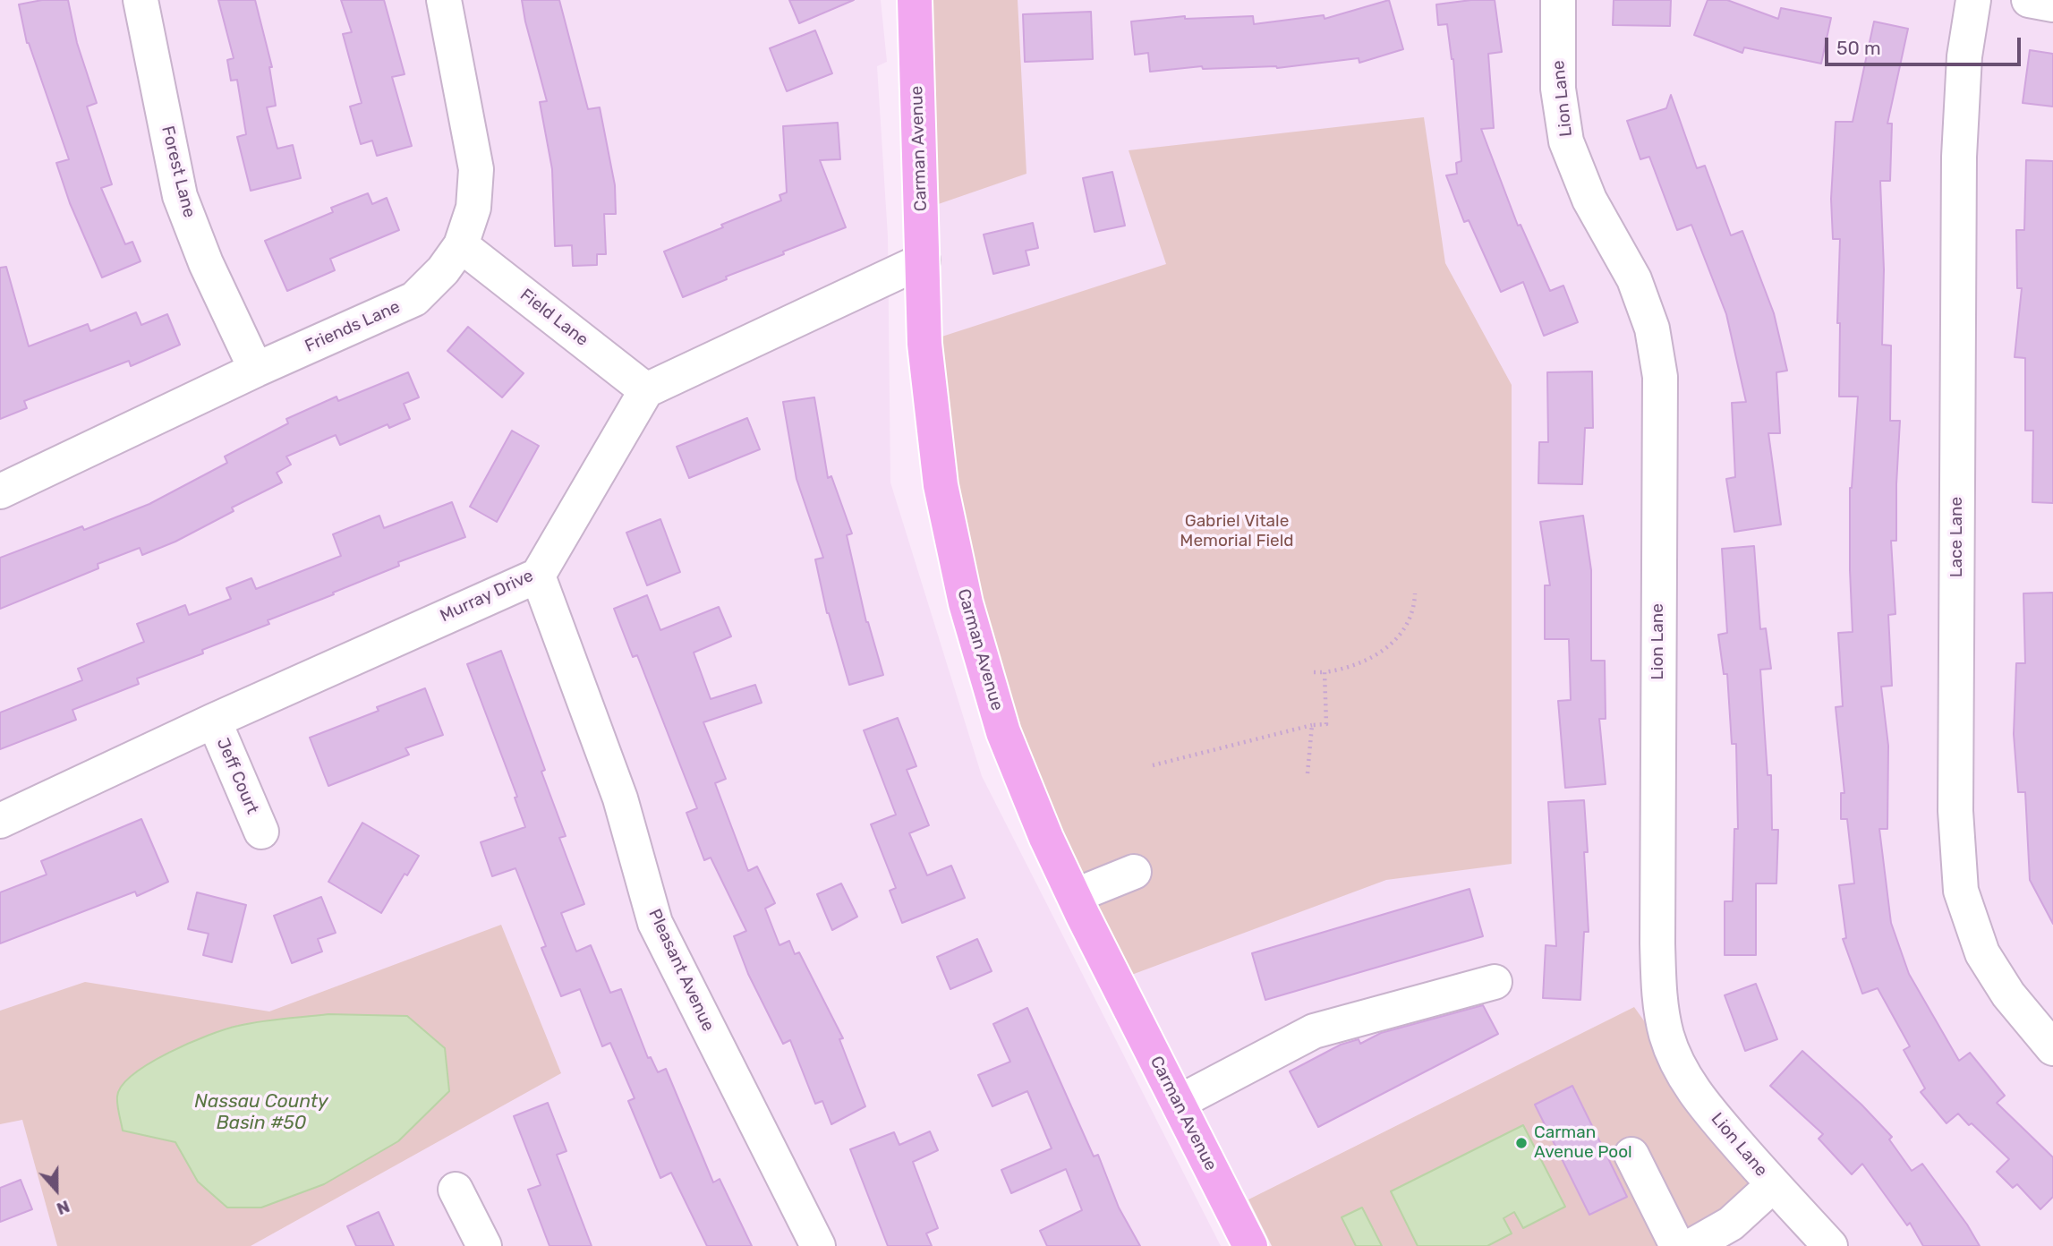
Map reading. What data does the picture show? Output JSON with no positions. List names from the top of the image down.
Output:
{
  "streets": {
    "main road": ["Carman Avenue"],
    "street": [
      "Lion Lane",
      "Forest Lane",
      "Field Lane",
      "Friends Lane",
      "Lace Lane",
      "Murray Drive",
      "Jeff Court",
      "Pleasant Avenue"
    ]
  },
  "crossings": [
    ["Forest Lane", "Friends Lane"],
    ["Field Lane", "Friends Lane"],
    ["Field Lane", "Murray Drive"],
    ["Murray Drive", "Jeff Court"],
    ["Murray Drive", "Pleasant Avenue"]
  ],
  "water": ["Nassau County Basin #50"],
  "parks": ["Gabriel Vitale Memorial Field"],
  "places": ["Carman Avenue Pool"],
  "scale_bar": "50 m",
  "north": "bottom"
}
